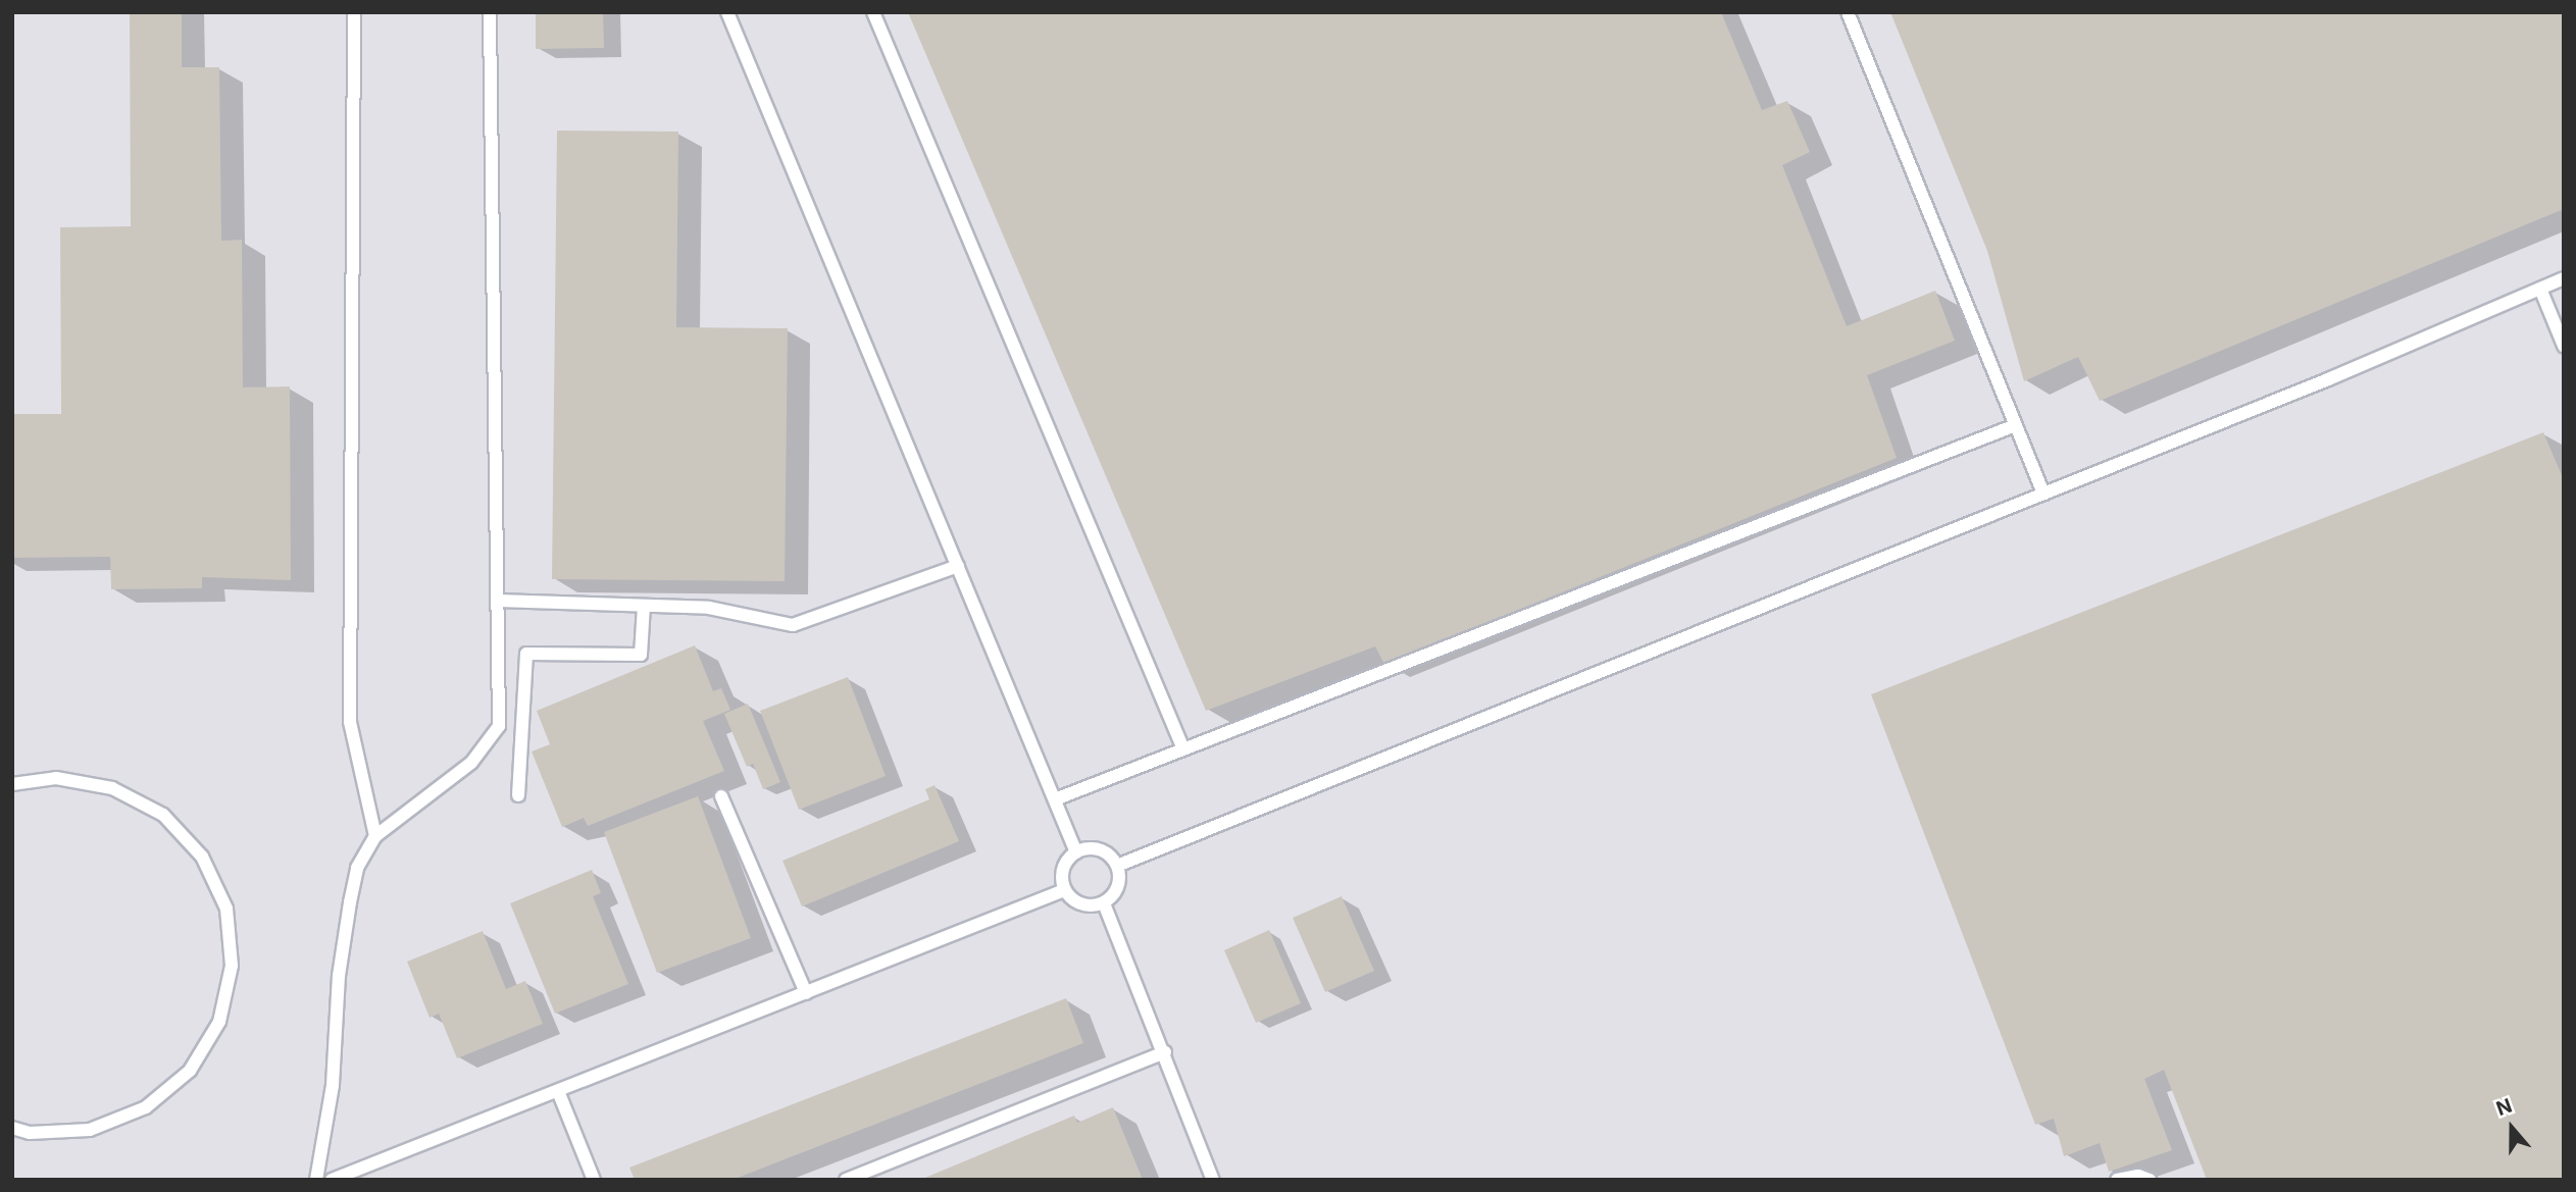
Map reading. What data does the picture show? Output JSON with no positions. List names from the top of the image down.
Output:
{
  "north": "top"
}
